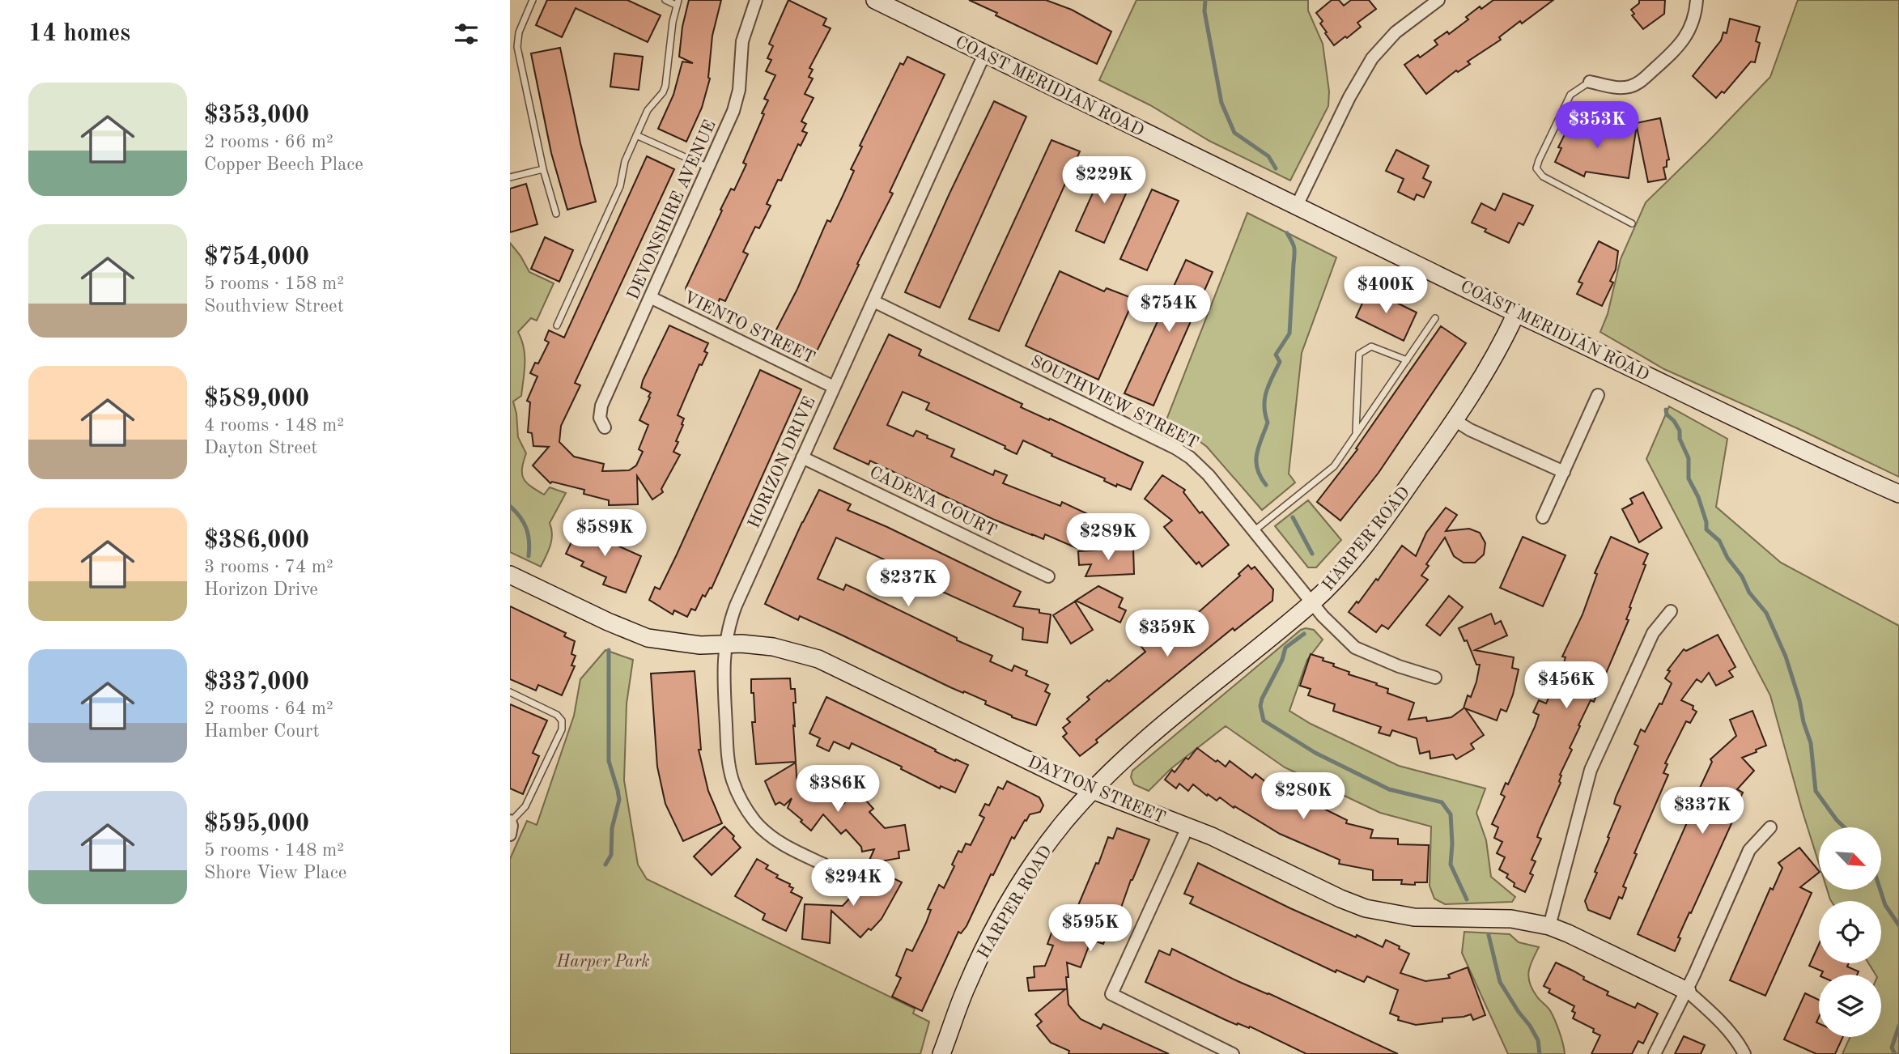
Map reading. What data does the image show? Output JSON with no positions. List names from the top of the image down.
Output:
{
  "streets": {
    "street": [
      "COAST MERIDIAN ROAD",
      "DEVONSHIRE AVENUE",
      "VIENTO STREET",
      "SOUTHVIEW STREET",
      "HORIZON DRIVE",
      "CADENA COURT",
      "HARPER ROAD",
      "DAYTON STREET"
    ]
  },
  "crossings": [
    ["COAST MERIDIAN ROAD", "HORIZON DRIVE"],
    ["COAST MERIDIAN ROAD", "HARPER ROAD"],
    ["DEVONSHIRE AVENUE", "VIENTO STREET"],
    ["VIENTO STREET", "HORIZON DRIVE"],
    ["SOUTHVIEW STREET", "HORIZON DRIVE"],
    ["SOUTHVIEW STREET", "HARPER ROAD"],
    ["HORIZON DRIVE", "CADENA COURT"],
    ["HORIZON DRIVE", "DAYTON STREET"],
    ["HARPER ROAD", "DAYTON STREET"]
  ],
  "parks": ["Harper Park"],
  "north": "bottom right",
  "page": {
    "heading": "14 homes",
    "list": [
      {
        "name": "$353,000",
        "note": "2 rooms · 66 m² · Copper Beech Place"
      },
      {
        "name": "$754,000",
        "note": "5 rooms · 158 m² · Southview Street"
      },
      {
        "name": "$589,000",
        "note": "4 rooms · 148 m² · Dayton Street"
      },
      {
        "name": "$386,000",
        "note": "3 rooms · 74 m² · Horizon Drive"
      },
      {
        "name": "$337,000",
        "note": "2 rooms · 64 m² · Hamber Court"
      },
      {
        "name": "$595,000",
        "note": "5 rooms · 148 m² · Shore View Place"
      }
    ],
    "price": [
      "$353K",
      "$229K",
      "$400K",
      "$754K",
      "$589K",
      "$289K",
      "$237K",
      "$359K",
      "$456K",
      "$386K",
      "$280K",
      "$337K",
      "$294K",
      "$595K"
    ]
  }
}
